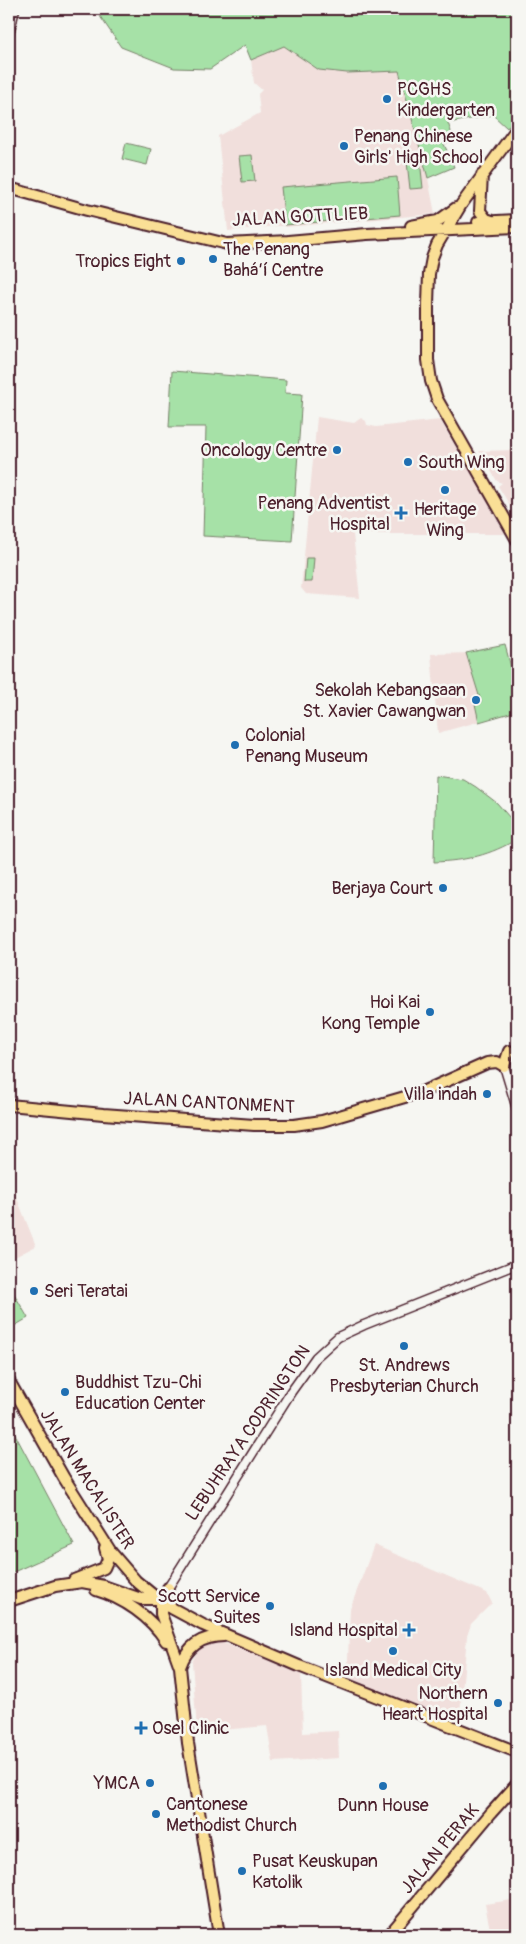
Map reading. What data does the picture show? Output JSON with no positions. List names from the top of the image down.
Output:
{
  "streets": {
    "main road": [
      "JALAN GOTTLIEB",
      "JALAN CANTONMENT",
      "LEBUHRAYA CODRINGTON",
      "JALAN MACALISTER",
      "JALAN PERAK"
    ]
  },
  "crossings": [
    ["LEBUHRAYA CODRINGTON", "JALAN MACALISTER"]
  ],
  "places": {
    "other": [
      "PCGHS Kindergarten",
      "Penang Chinese Girls' High School",
      "The Penang Bahá’í Centre",
      "Tropics Eight",
      "Oncology Centre",
      "South Wing",
      "Heritage Wing",
      "Sekolah Kebangsaan St. Xavier Cawangwan",
      "Colonial Penang Museum",
      "Berjaya Court",
      "Hoi Kai Kong Temple",
      "Villa indah",
      "Seri Teratai",
      "St. Andrews Presbyterian Church",
      "Buddhist Tzu-Chi Education Center",
      "Scott Service Suites",
      "Island Medical City",
      "Northern Heart Hospital",
      "YMCA",
      "Dunn House",
      "Cantonese Methodist Church",
      "Pusat Keuskupan Katolik"
    ],
    "health": ["Penang Adventist Hospital", "Island Hospital", "Osel Clinic"]
  }
}
